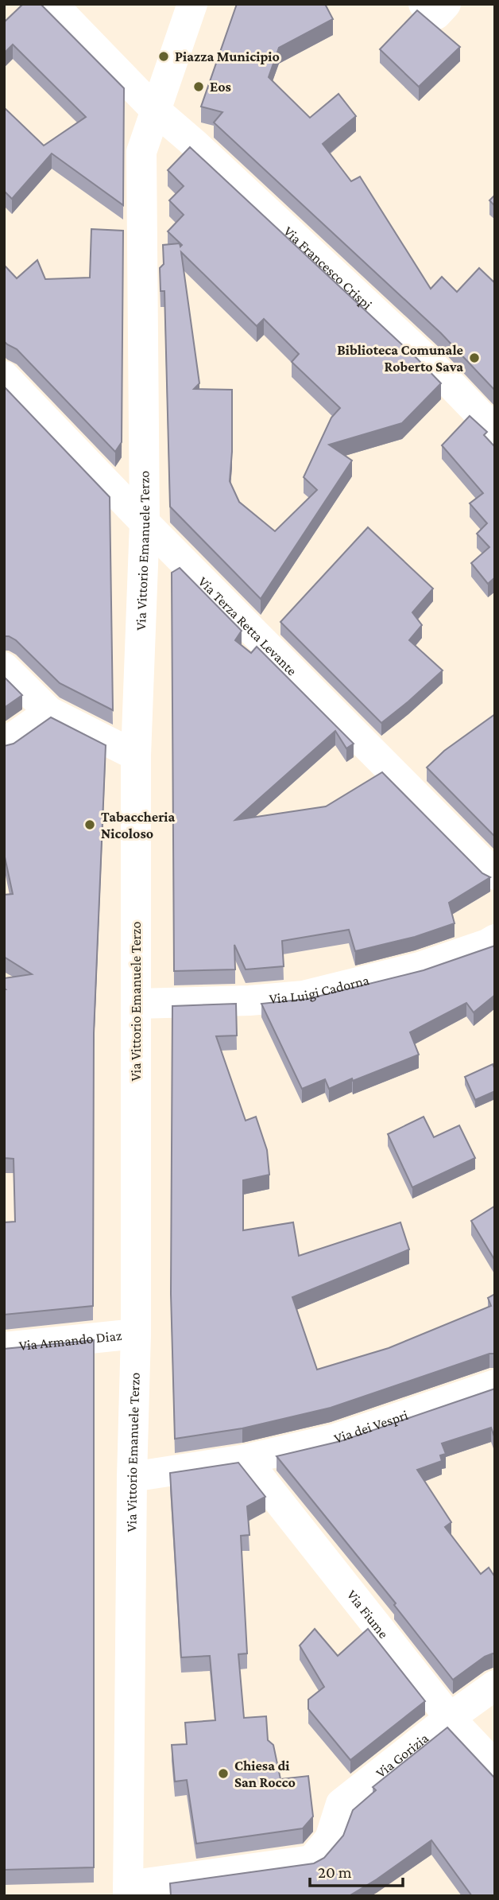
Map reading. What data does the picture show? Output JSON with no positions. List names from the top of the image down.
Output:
{
  "streets": {
    "street": [
      "Via Francesco Crispi",
      "Via Vittorio Emanuele Terzo",
      "Via Terza Retta Levante",
      "Via Luigi Cadorna",
      "Via Armando Diaz",
      "Via dei Vespri",
      "Via Fiume",
      "Via Gorizia"
    ]
  },
  "crossings": [
    ["Via Francesco Crispi", "Via Vittorio Emanuele Terzo"],
    ["Via Vittorio Emanuele Terzo", "Via Terza Retta Levante"],
    ["Via Vittorio Emanuele Terzo", "Via Luigi Cadorna"],
    ["Via Vittorio Emanuele Terzo", "Via Armando Diaz"],
    ["Via Vittorio Emanuele Terzo", "Via dei Vespri"],
    ["Via Vittorio Emanuele Terzo", "Via Gorizia"],
    ["Via dei Vespri", "Via Fiume"],
    ["Via Fiume", "Via Gorizia"]
  ],
  "places": [
    "Piazza Municipio",
    "Eos",
    "Biblioteca Comunale Roberto Sava",
    "Tabaccheria Nicoloso",
    "Chiesa di San Rocco"
  ],
  "scale_bar": "20 m"
}
